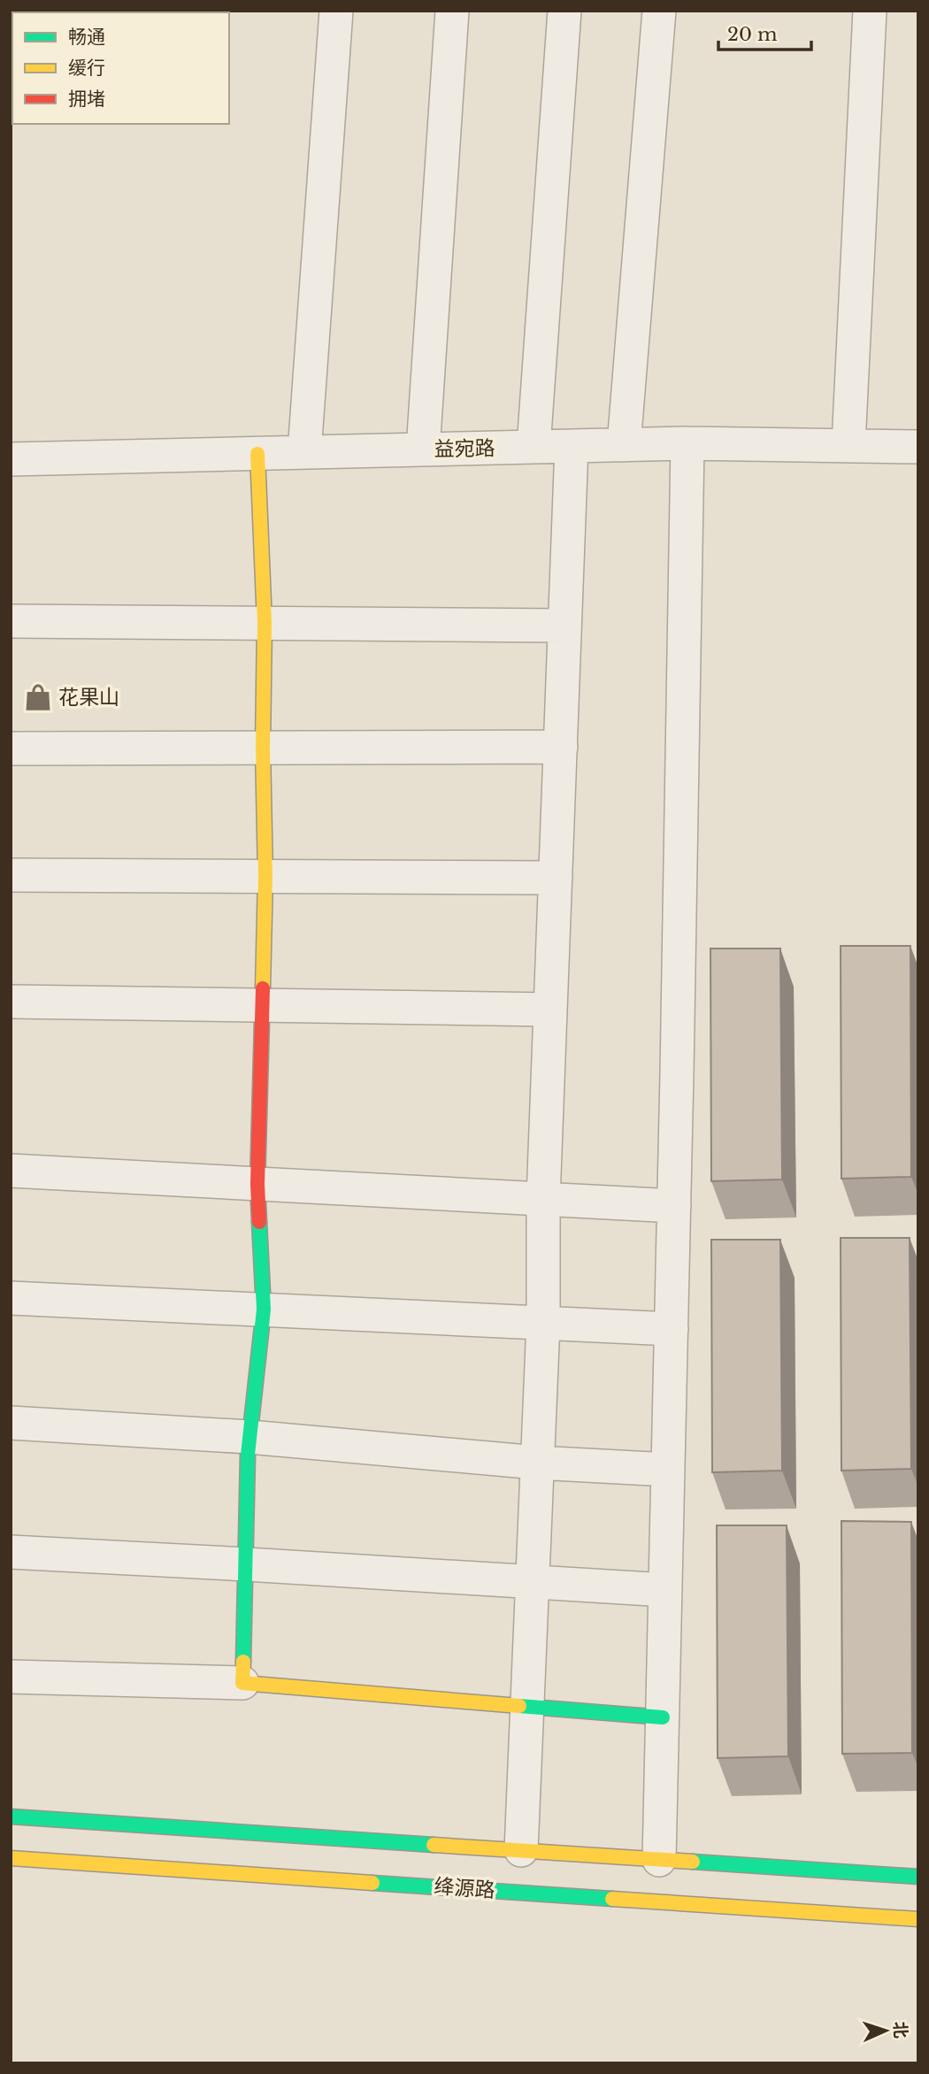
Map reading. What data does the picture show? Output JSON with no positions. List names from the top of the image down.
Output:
{
  "streets": {
    "main road": ["绛源路"],
    "street": ["益宛路"]
  },
  "places": {
    "shop": ["花果山"]
  },
  "legend": ["畅通", "缓行", "拥堵"],
  "scale_bar": "20 m",
  "north": "right"
}
